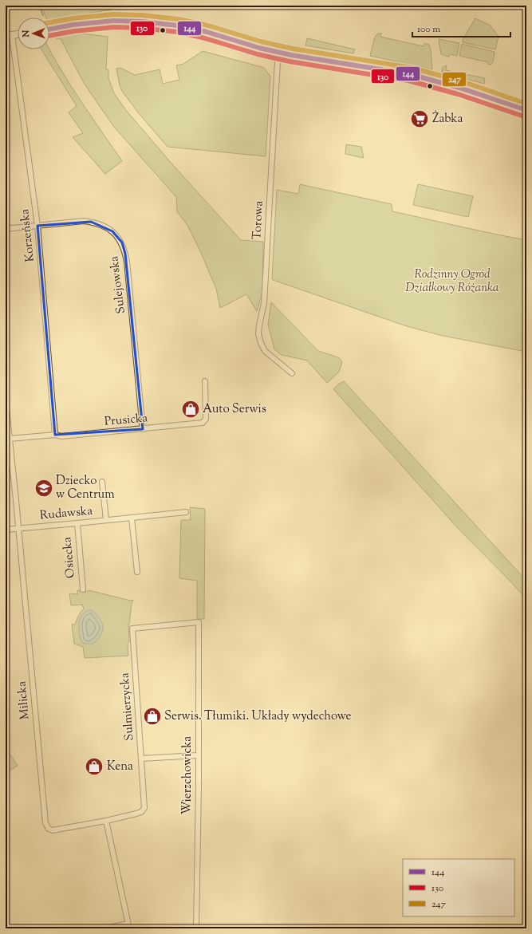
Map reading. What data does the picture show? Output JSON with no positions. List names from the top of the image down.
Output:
{
  "streets": {
    "street": [
      "Torowa",
      "Korzeńska",
      "Sulejowska",
      "Prusicka",
      "Rudawska",
      "Osiecka",
      "Milicka",
      "Sulmierzycka",
      "Wierzchowicka"
    ]
  },
  "crossings": [
    ["Korzeńska", "Sulejowska"],
    ["Korzeńska", "Prusicka"],
    ["Sulejowska", "Prusicka"],
    ["Prusicka", "Milicka"],
    ["Rudawska", "Osiecka"],
    ["Rudawska", "Milicka"],
    ["Milicka", "Sulmierzycka"],
    ["Sulmierzycka", "Wierzchowicka"]
  ],
  "parks": ["Rodzinny Ogród Działkowy Różanka"],
  "places": {
    "supermarket": ["Żabka"],
    "shop": ["Auto Serwis", "Serwis. Tłumiki. Układy wydechowe", "Kena"],
    "school or university": ["Dziecko w Centrum"]
  },
  "lines": ["transit line 247", "transit line 144", "transit line 130"],
  "legend": ["144", "130", "247"],
  "scale_bar": "100 m",
  "north": "left"
}
